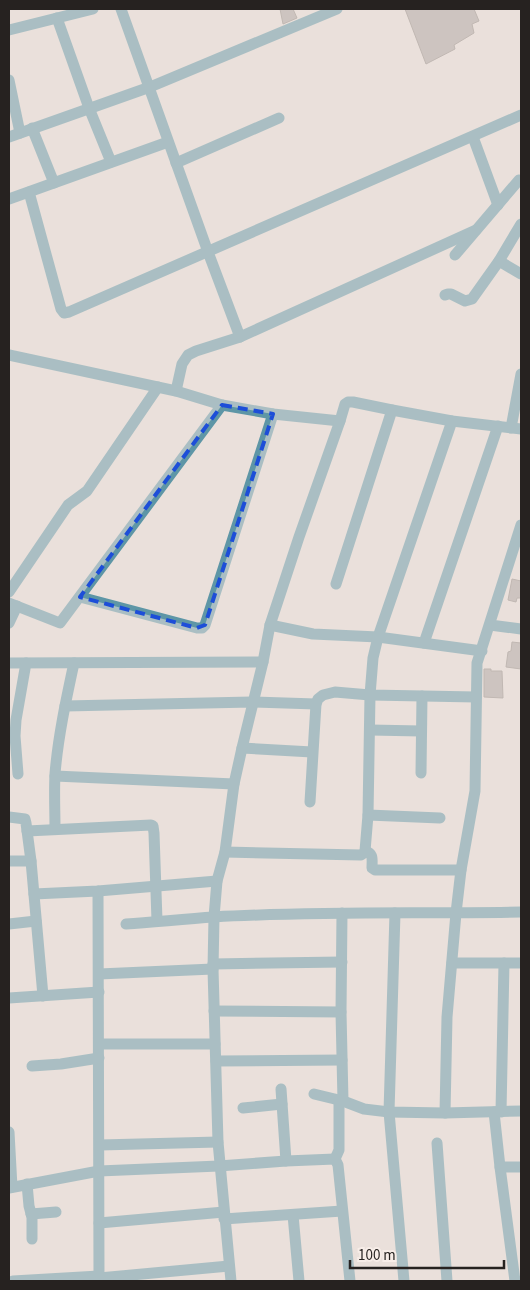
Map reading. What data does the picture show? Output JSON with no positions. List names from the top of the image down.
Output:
{
  "scale_bar": "100 m"
}
